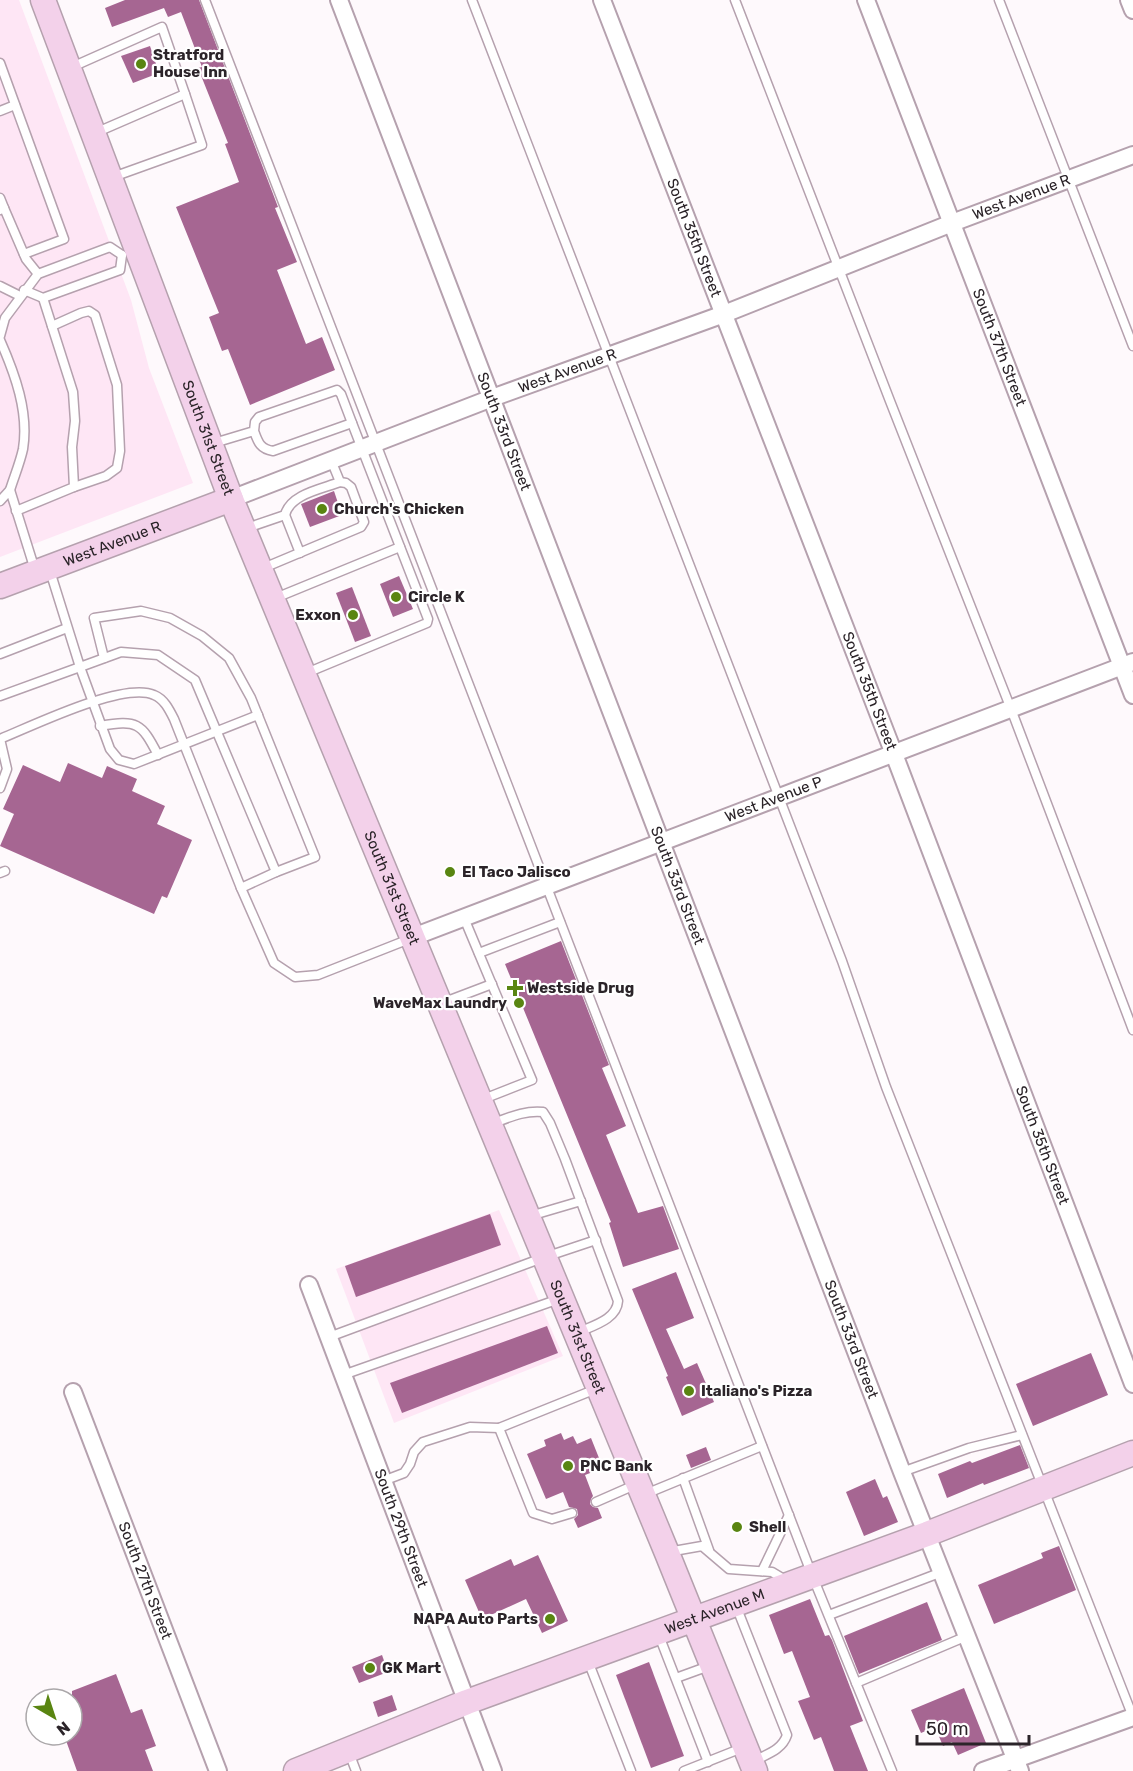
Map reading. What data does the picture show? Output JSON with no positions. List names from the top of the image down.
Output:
{
  "streets": {
    "main road": ["West Avenue R", "South 31st Street", "West Avenue M"],
    "street": [
      "South 35th Street",
      "South 37th Street",
      "South 33rd Street",
      "West Avenue P",
      "South 29th Street",
      "South 27th Street"
    ]
  },
  "crossings": [
    ["West Avenue R", "South 35th Street"],
    ["West Avenue R", "South 37th Street"],
    ["West Avenue R", "South 33rd Street"],
    ["West Avenue R", "South 31st Street"],
    ["South 35th Street", "West Avenue P"],
    ["South 37th Street", "West Avenue P"],
    ["South 33rd Street", "West Avenue P"],
    ["South 33rd Street", "West Avenue M"],
    ["South 31st Street", "West Avenue P"],
    ["South 31st Street", "West Avenue M"],
    ["South 29th Street", "West Avenue M"]
  ],
  "places": {
    "other": [
      "Stratford House Inn",
      "Church's Chicken",
      "Circle K",
      "Exxon",
      "El Taco Jalisco",
      "WaveMax Laundry",
      "Italiano's Pizza",
      "PNC Bank",
      "Shell",
      "NAPA Auto Parts",
      "GK Mart"
    ],
    "health": ["Westside Drug"]
  },
  "scale_bar": "50 m",
  "north": "bottom right"
}
